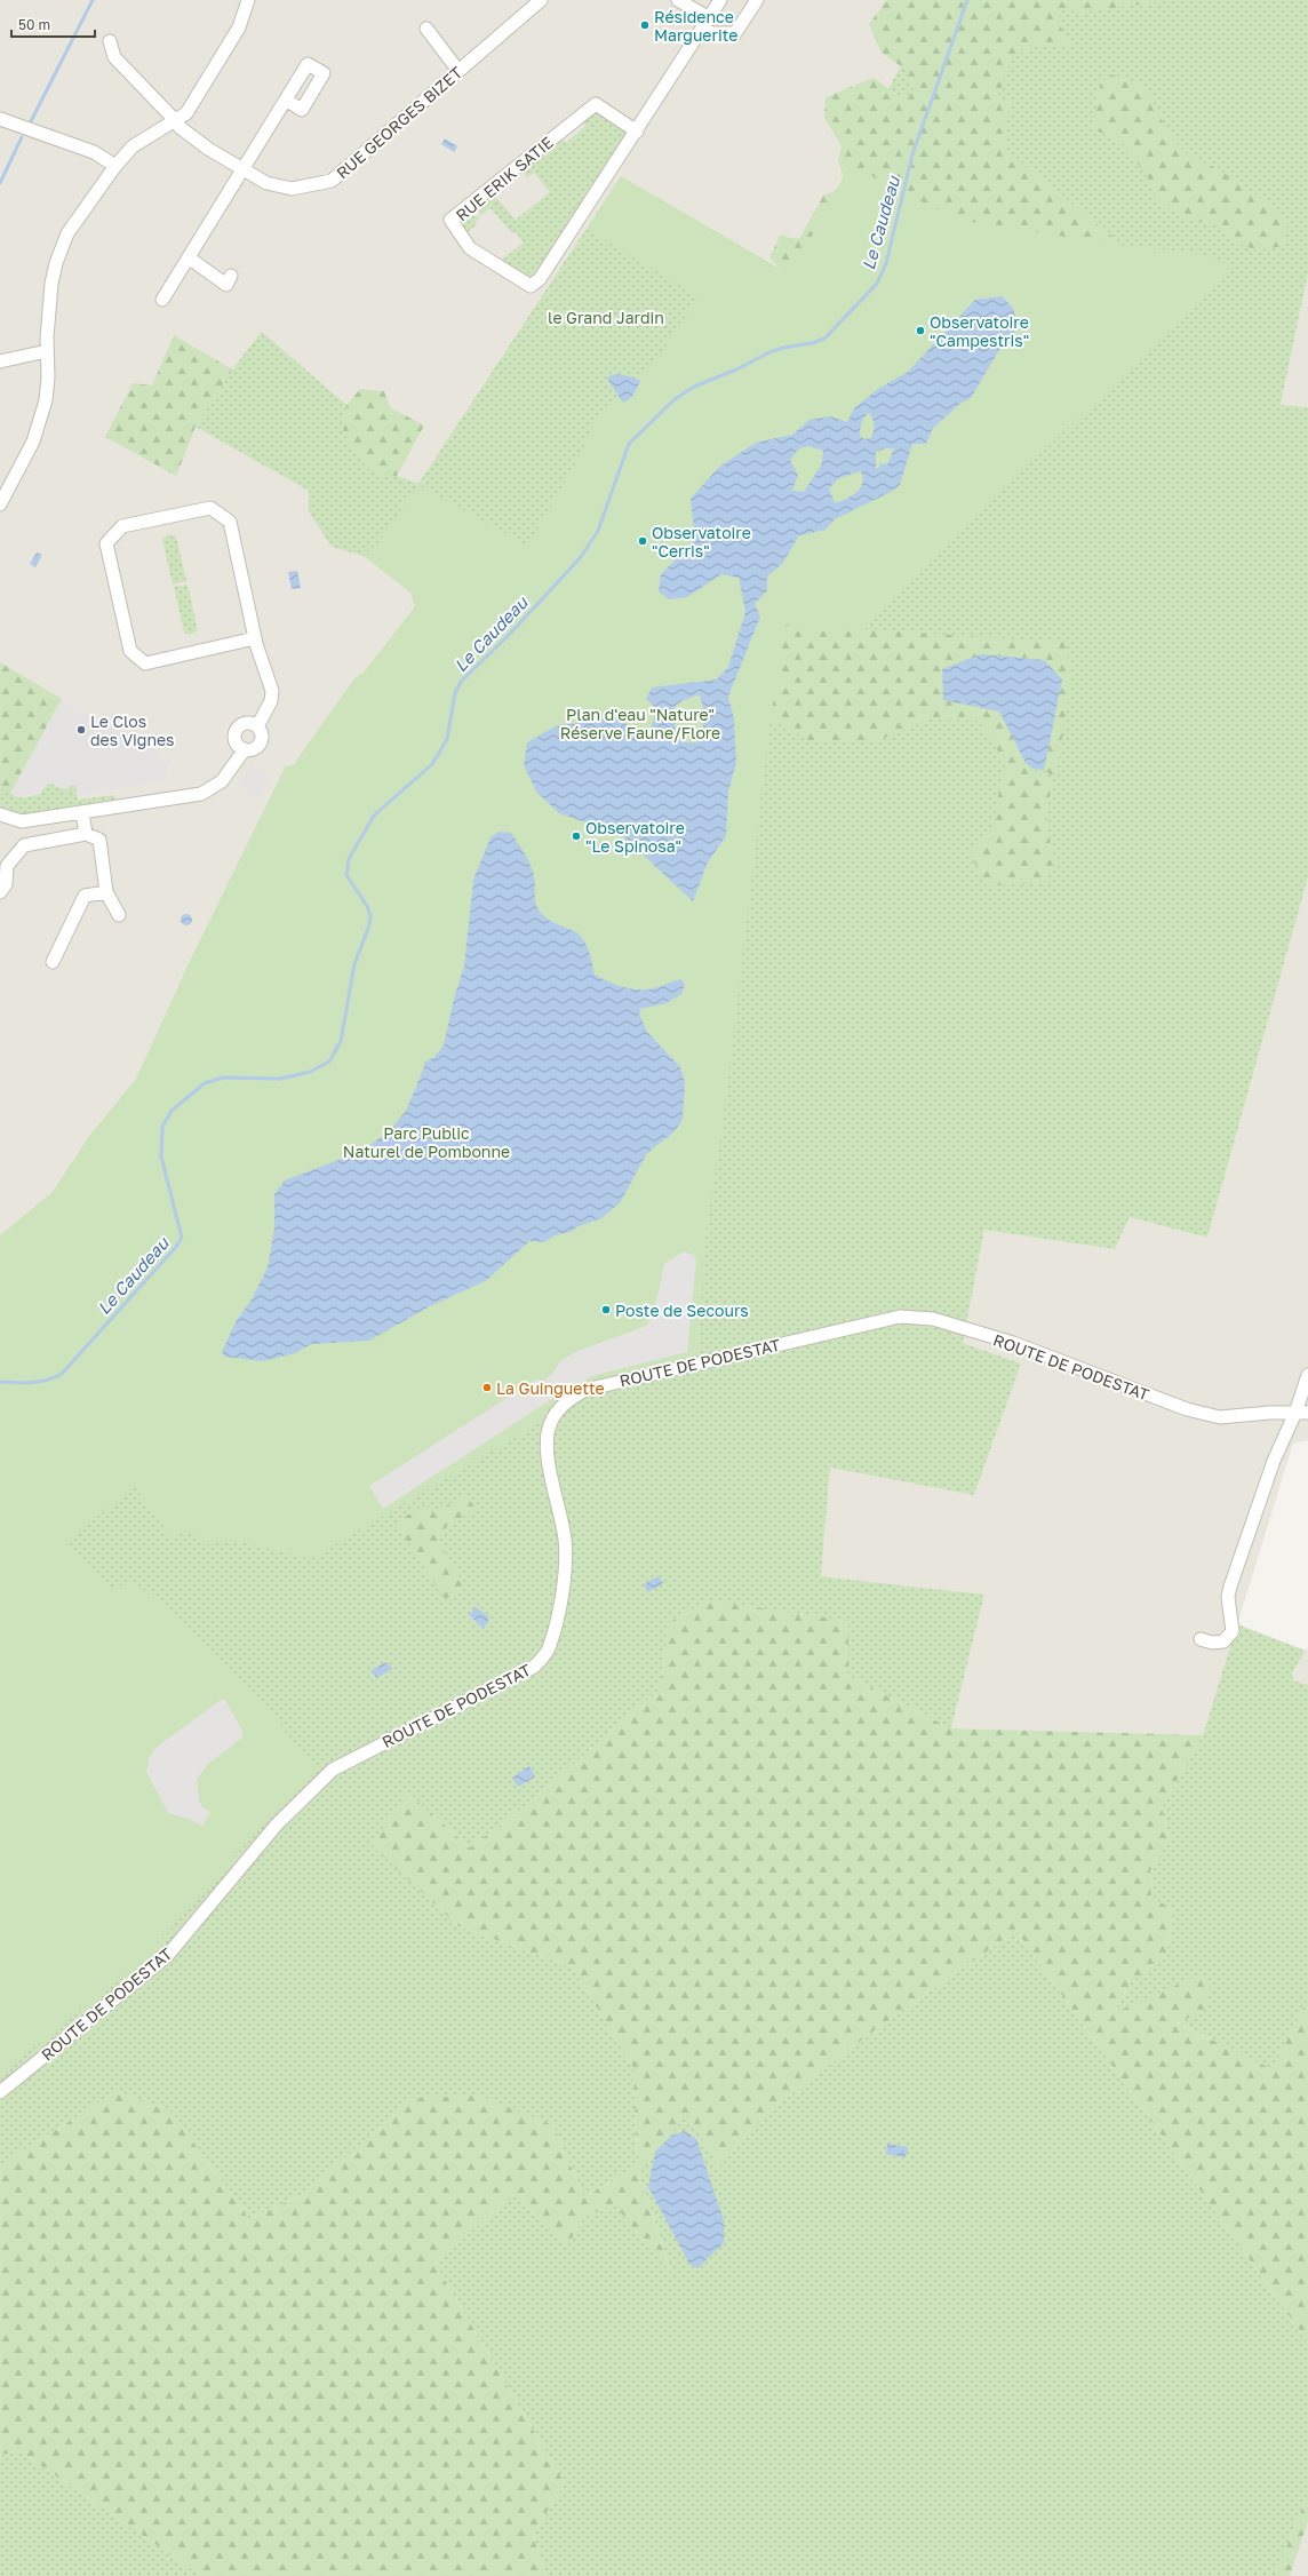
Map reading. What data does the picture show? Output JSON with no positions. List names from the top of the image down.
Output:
{
  "streets": {
    "street": ["RUE GEORGES BIZET", "RUE ERIK SATIE", "ROUTE DE PODESTAT"]
  },
  "water": ["Le Caudeau"],
  "parks": ["le Grand Jardin", "Plan d'eau \"Nature\" Réserve Faune/Flore", "Parc Public Naturel de Pombonne"],
  "places": [
    "Résidence Marguerite",
    "Observatoire \"Campestris\"",
    "Observatoire \"Cerris\"",
    "Le Clos des Vignes",
    "Observatoire \"Le Spinosa\"",
    "Poste de Secours",
    "La Guinguette"
  ],
  "scale_bar": "50 m"
}
